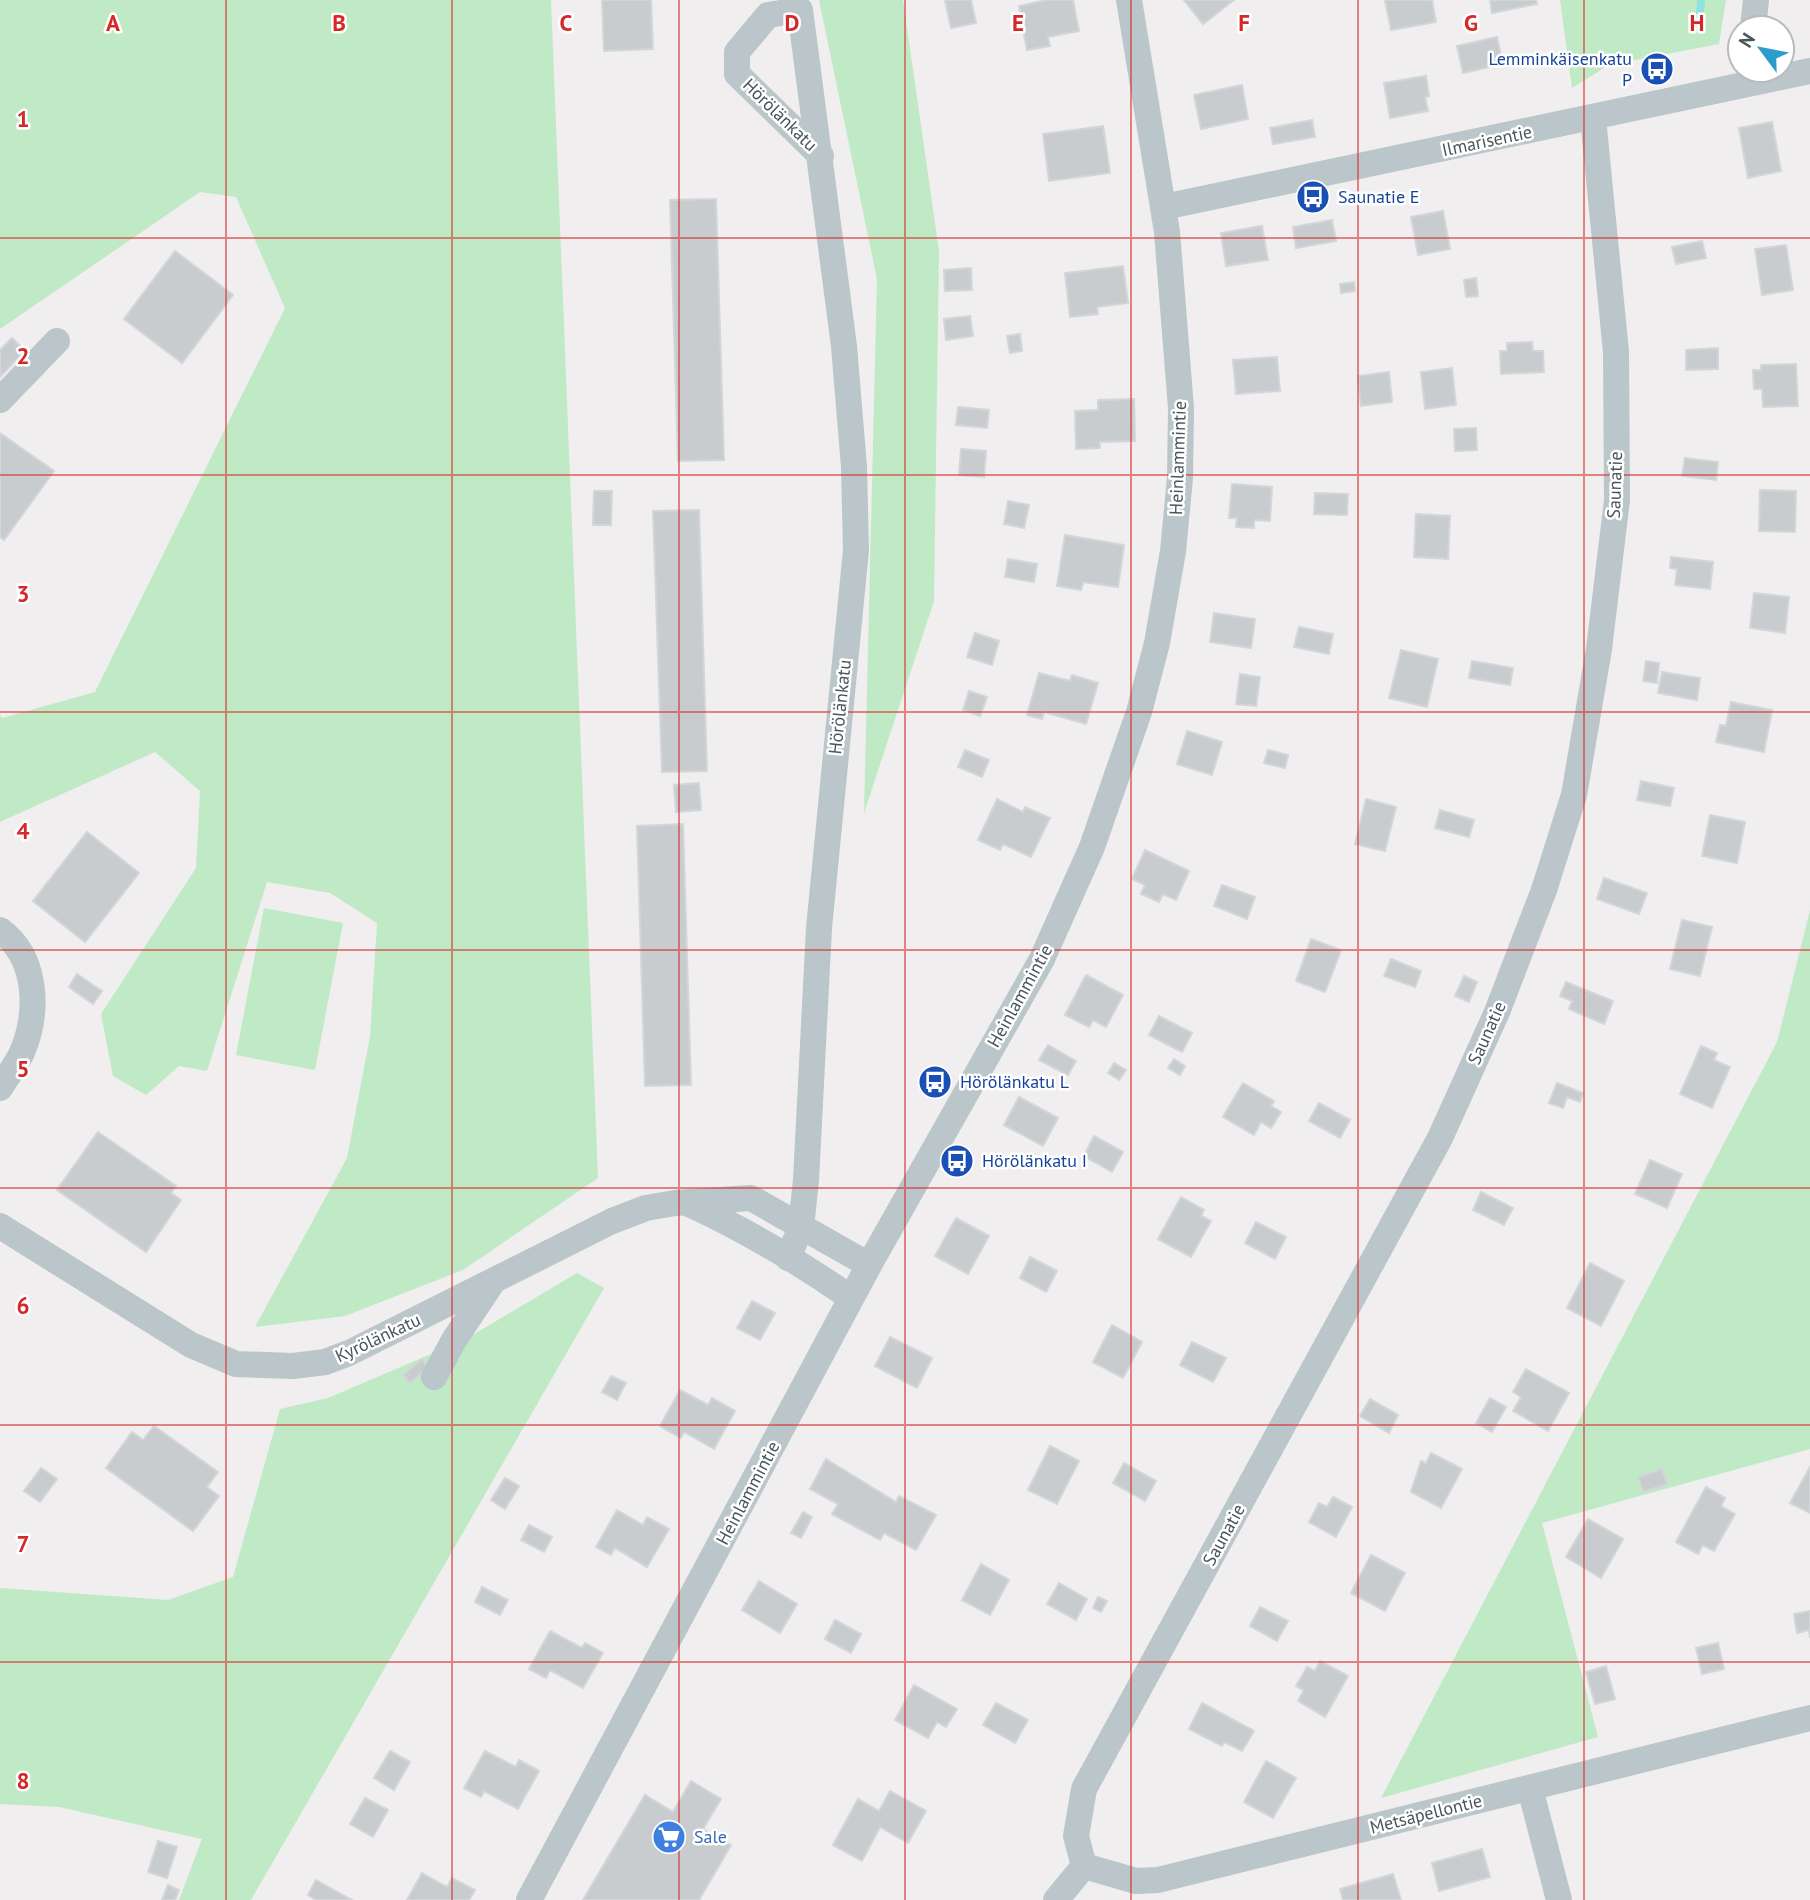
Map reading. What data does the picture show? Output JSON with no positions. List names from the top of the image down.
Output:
{
  "streets": {
    "street": [
      "Hörölänkatu",
      "Ilmarisentie",
      "Heinlammintie",
      "Saunatie",
      "Kyrölänkatu",
      "Metsäpellontie"
    ]
  },
  "crossings": [
    ["Hörölänkatu", "Kyrölänkatu"],
    ["Ilmarisentie", "Heinlammintie"],
    ["Ilmarisentie", "Saunatie"],
    ["Heinlammintie", "Kyrölänkatu"],
    ["Saunatie", "Metsäpellontie"]
  ],
  "places": {
    "bus stop": [
      "Lemminkäisenkatu P",
      "Saunatie E",
      "Hörölänkatu L",
      "Hörölänkatu I"
    ],
    "supermarket": ["Sale"]
  },
  "north": "top left",
  "grid": {
    "columns": [
      "A",
      "B",
      "C",
      "D",
      "E",
      "F",
      "G",
      "H"
    ],
    "rows": [
      "1",
      "2",
      "3",
      "4",
      "5",
      "6",
      "7",
      "8"
    ]
  }
}
